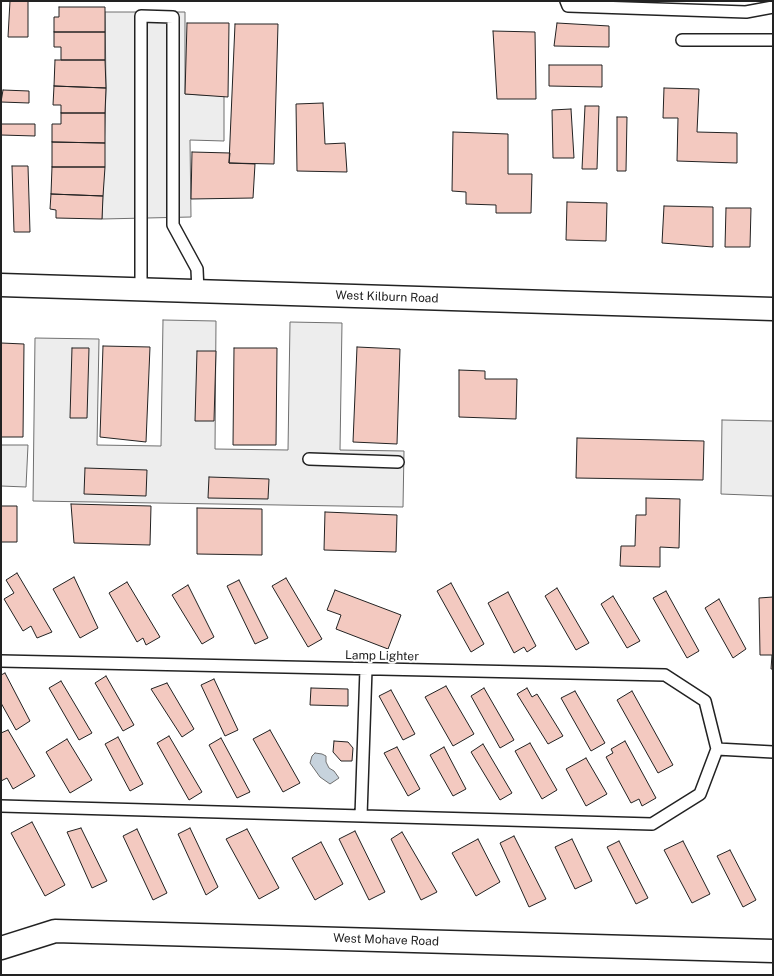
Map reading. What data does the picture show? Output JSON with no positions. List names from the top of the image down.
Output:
{
  "streets": {
    "street": ["West Kilburn Road", "West Mohave Road"],
    "lane": ["Lamp Lighter"]
  }
}
